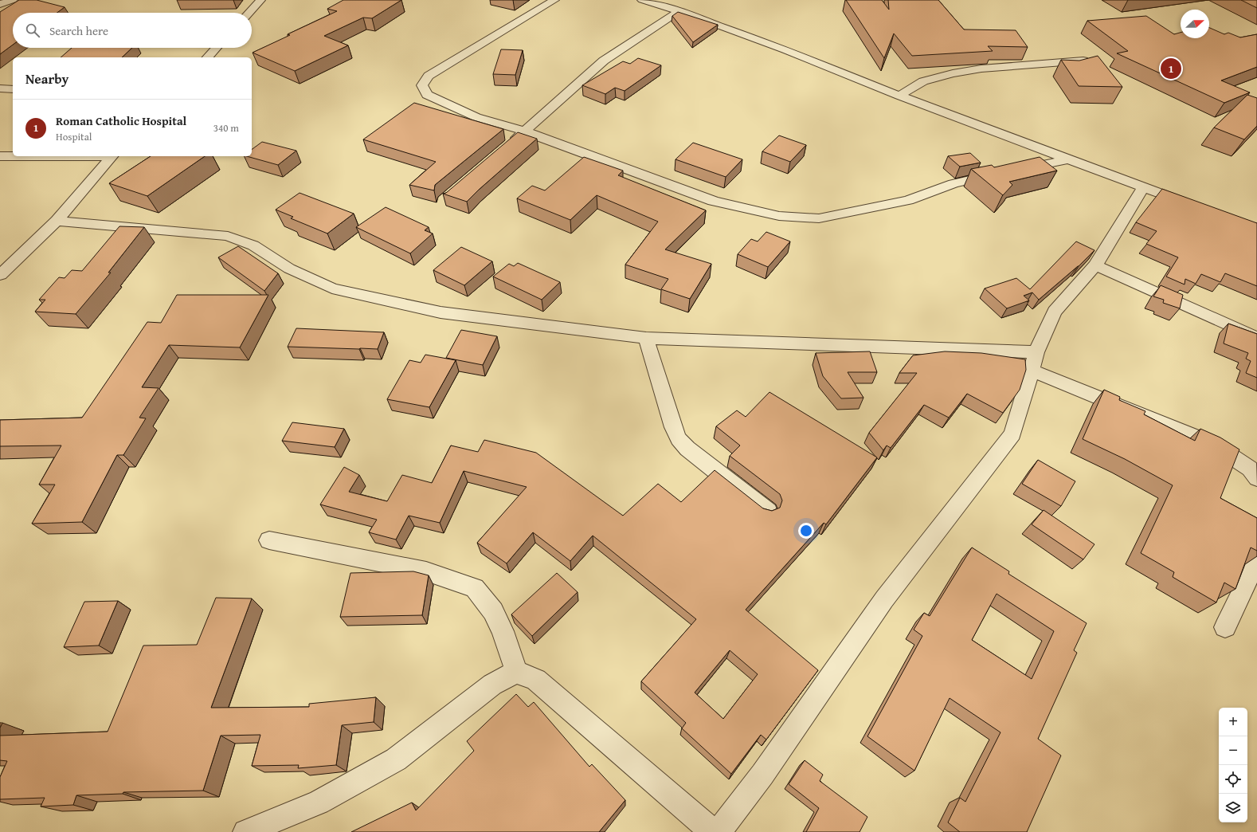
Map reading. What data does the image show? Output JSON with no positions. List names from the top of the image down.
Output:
{
  "north": "right",
  "page": {
    "search": "Search here",
    "pins": "1",
    "heading": "Nearby",
    "list": [
      {
        "mark": "1",
        "name": "Roman Catholic Hospital",
        "note": "Hospital",
        "value": "340 m"
      }
    ],
    "map_buttons": ["+", "−"]
  }
}
